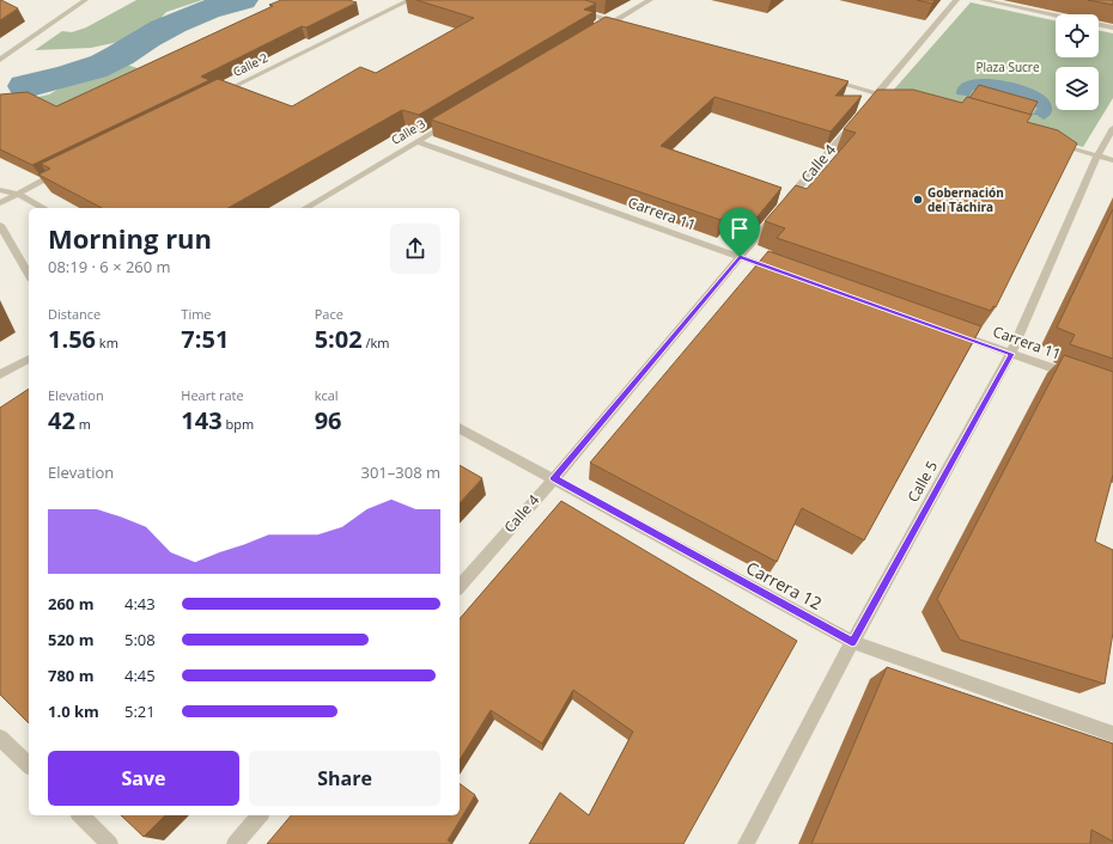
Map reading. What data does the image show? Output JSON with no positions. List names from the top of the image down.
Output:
{
  "streets": {
    "street": [
      "Calle 2",
      "Calle 3",
      "Calle 4",
      "Carrera 11",
      "Calle 5",
      "Carrera 12"
    ]
  },
  "crossings": [
    ["Calle 3", "Carrera 11"],
    ["Calle 4", "Carrera 11"],
    ["Calle 4", "Carrera 12"],
    ["Carrera 11", "Calle 5"],
    ["Calle 5", "Carrera 12"]
  ],
  "parks": ["Plaza Sucre"],
  "places": ["Gobernación del Táchira"],
  "page": {
    "heading": ["Morning run", "08:19 · 6 × 260 m"],
    "stats": [
      ["Distance", "1.56 km"],
      ["Time", "7:51"],
      ["Pace", "5:02 /km"],
      ["Elevation", "42 m"],
      ["Heart rate", "143 bpm"],
      ["kcal", "96"]
    ],
    "chart": ["Elevation", "301–308 m"],
    "list": [
      {
        "name": "260 m",
        "note": "4:43"
      },
      {
        "name": "520 m",
        "note": "5:08"
      },
      {
        "name": "780 m",
        "note": "4:45"
      },
      {
        "name": "1.0 km",
        "note": "5:21"
      }
    ],
    "buttons": ["Save", "Share"]
  }
}
